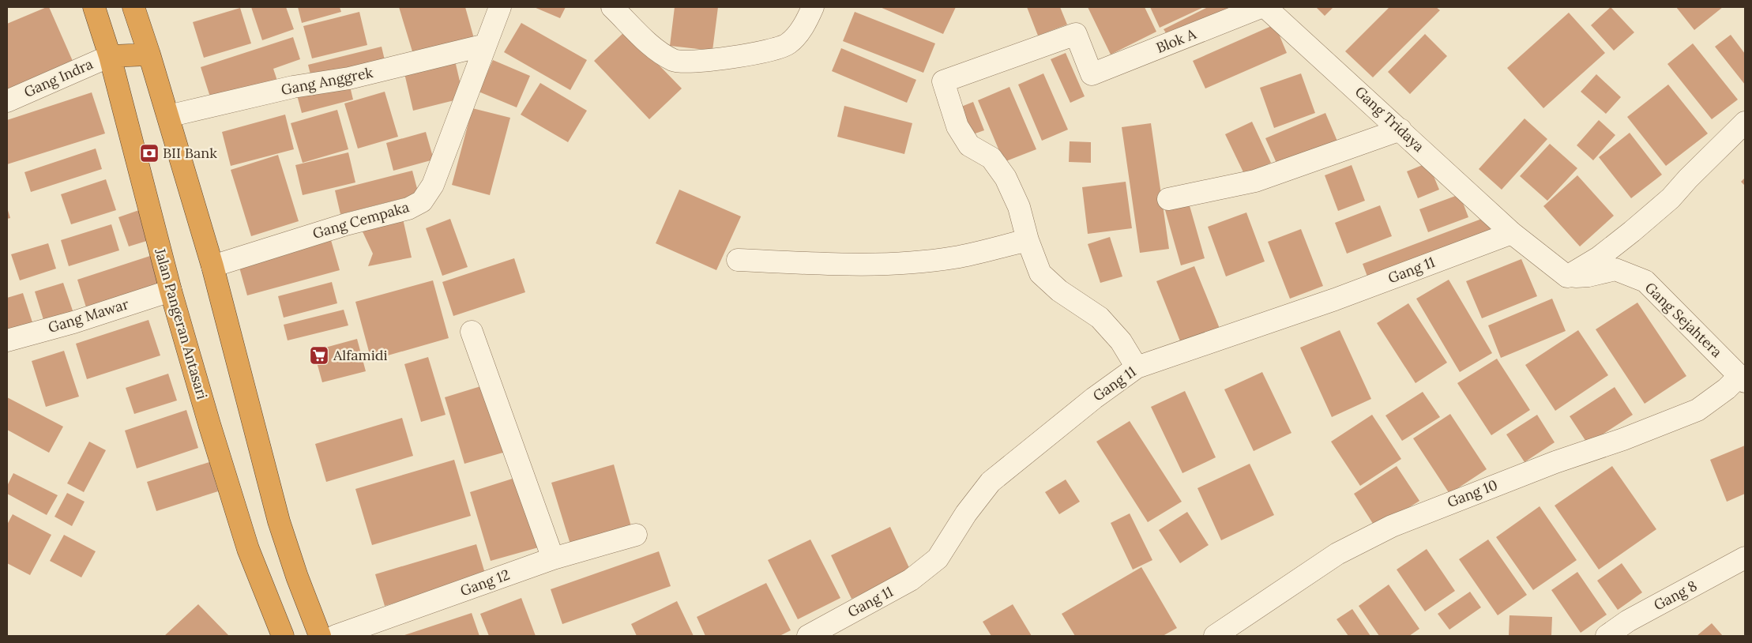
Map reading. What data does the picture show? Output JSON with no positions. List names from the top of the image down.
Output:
{
  "streets": {
    "highway": ["Jalan Pangeran Antasari"],
    "street": [
      "Blok A",
      "Gang Indra",
      "Gang Anggrek",
      "Gang Tridaya",
      "Gang Cempaka",
      "Gang 11",
      "Gang Mawar",
      "Gang Sejahtera",
      "Gang 10",
      "Gang 12",
      "Gang 8"
    ]
  },
  "crossings": [
    ["Gang Indra", "Jalan Pangeran Antasari"],
    ["Gang Anggrek", "Gang Cempaka"],
    ["Gang Tridaya", "Gang 11"],
    ["Gang Tridaya", "Gang Sejahtera"],
    ["Gang Mawar", "Jalan Pangeran Antasari"],
    ["Gang Sejahtera", "Gang 10"]
  ],
  "places": {
    "bank": ["BII Bank"],
    "supermarket": ["Alfamidi"]
  }
}
